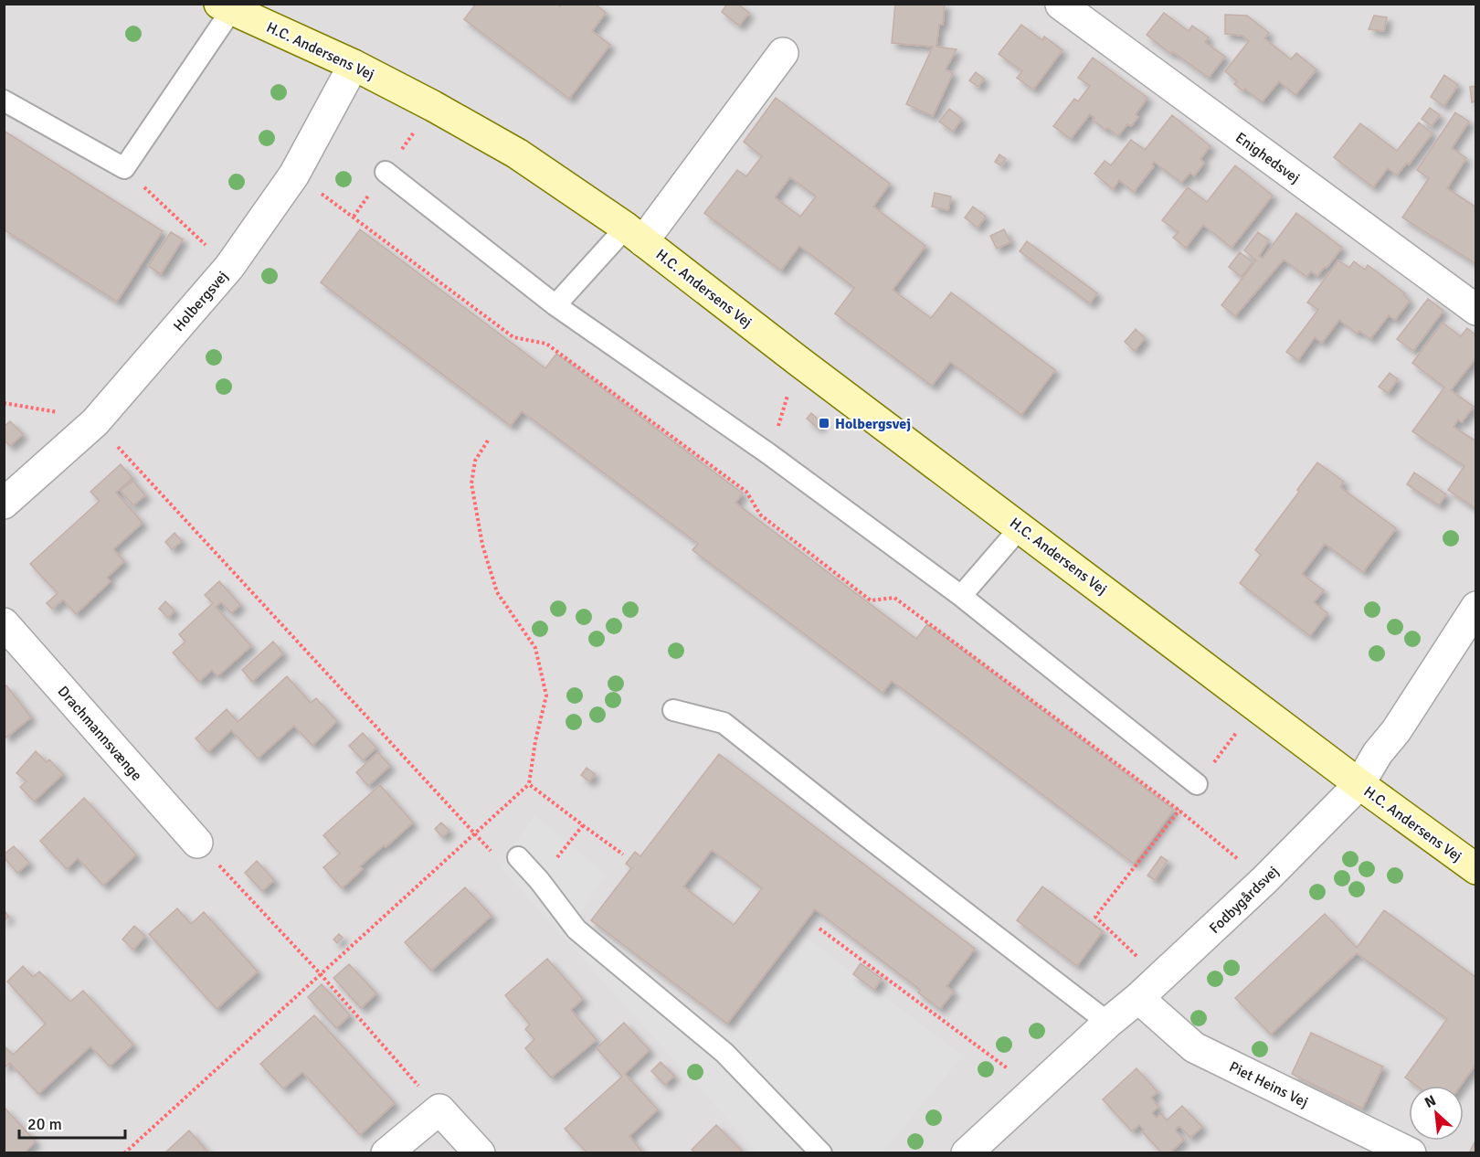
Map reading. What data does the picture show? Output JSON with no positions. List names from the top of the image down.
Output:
{
  "streets": {
    "street": [
      "H.C. Andersens Vej",
      "Enighedsvej",
      "Holbergsvej",
      "Drachmannsvænge",
      "Fodbygårdsvej",
      "Piet Heins Vej"
    ]
  },
  "crossings": [
    ["H.C. Andersens Vej", "Holbergsvej"],
    ["H.C. Andersens Vej", "Fodbygårdsvej"],
    ["Fodbygårdsvej", "Piet Heins Vej"]
  ],
  "places": {
    "transit": ["Holbergsvej"]
  },
  "scale_bar": "20 m",
  "north": "top left"
}
